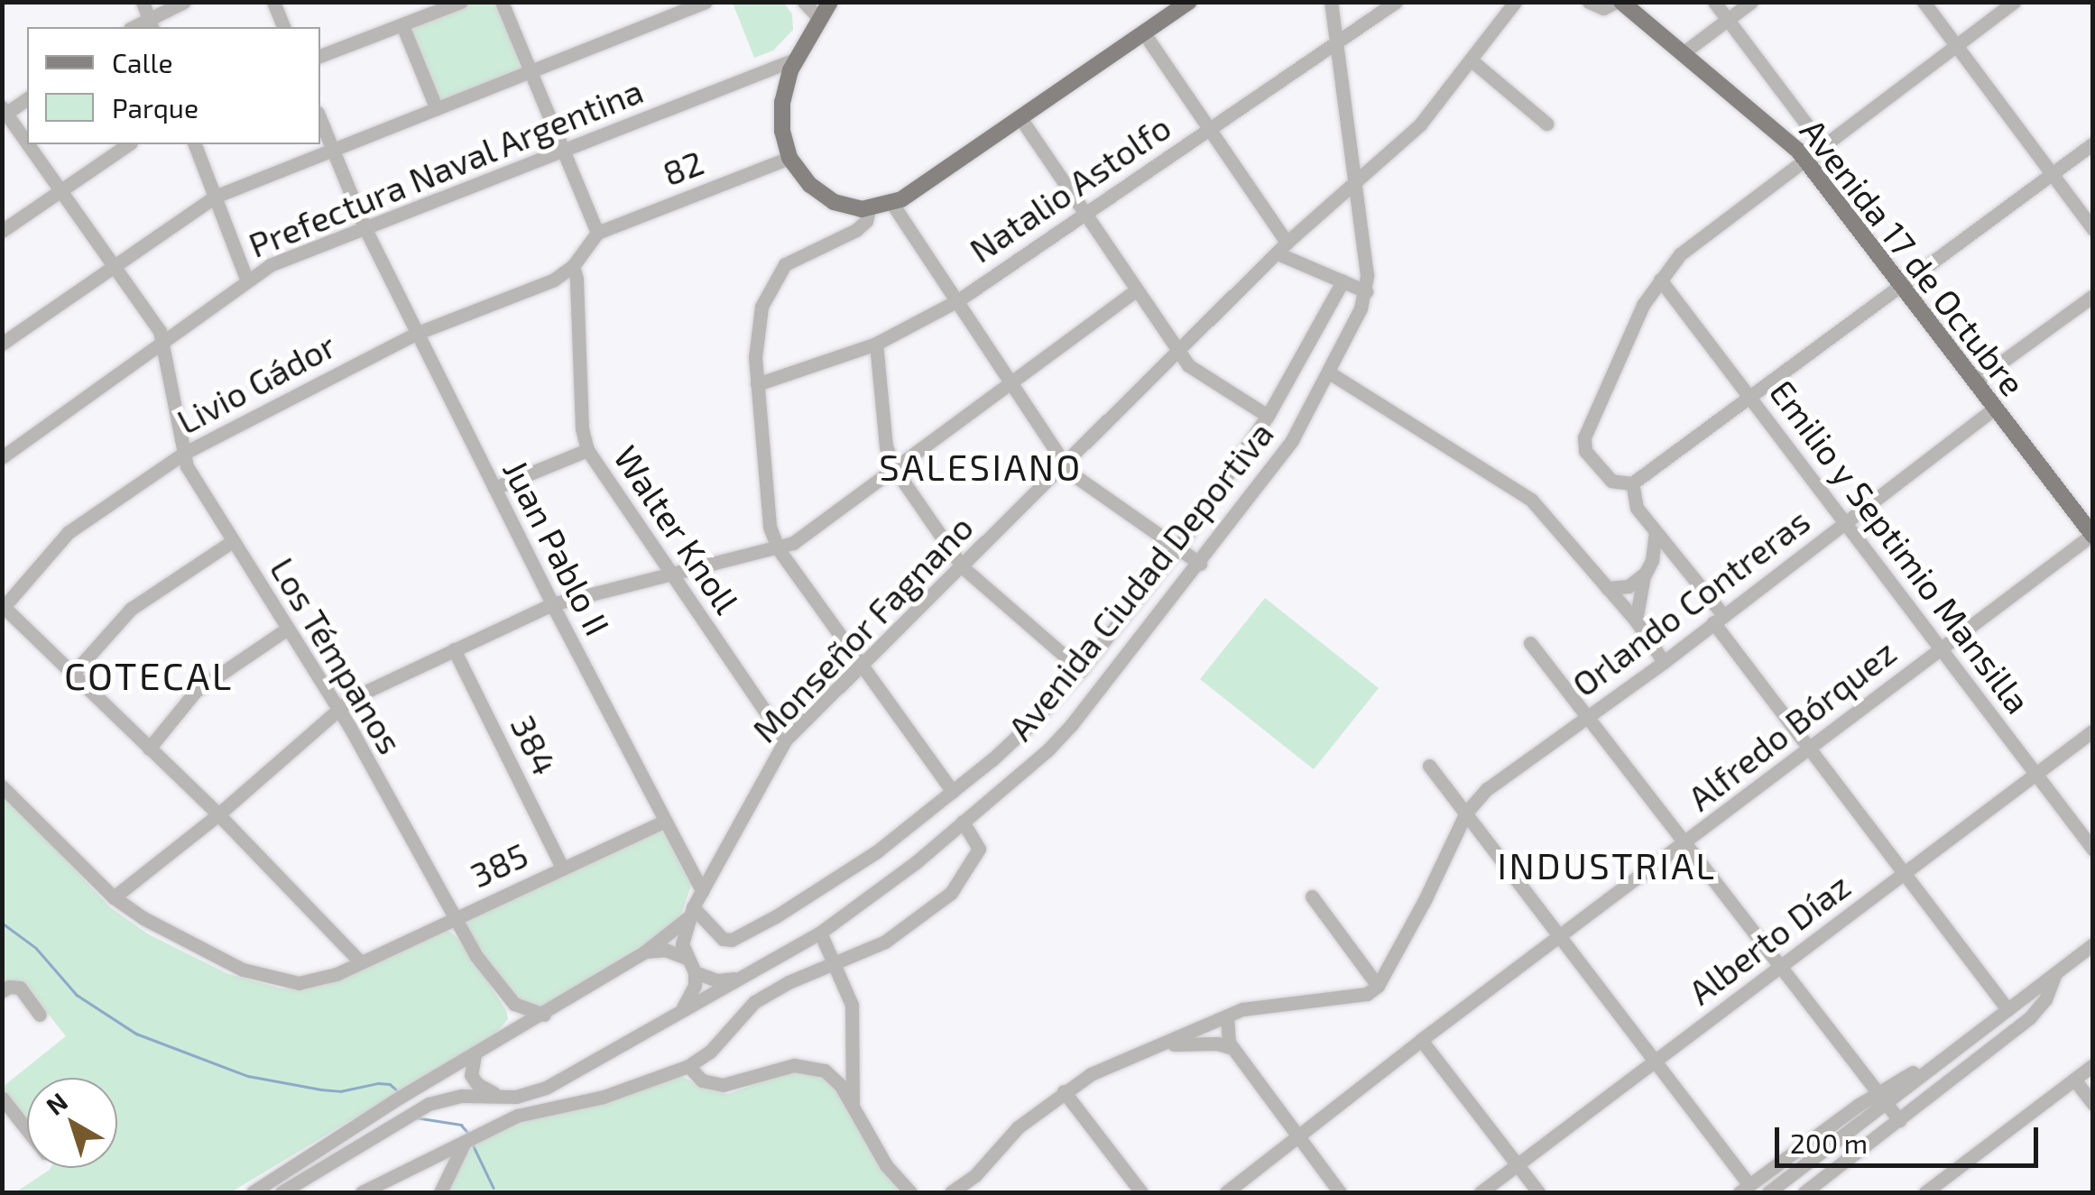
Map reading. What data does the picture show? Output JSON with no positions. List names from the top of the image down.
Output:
{
  "streets": {
    "main road": ["Avenida 17 de Octubre"],
    "street": [
      "Prefectura Naval Argentina",
      "82",
      "Natalio Astolfo",
      "Livio Gádor",
      "Walter Knoll",
      "Emilio y Septimio Mansilla",
      "Juan Pablo II",
      "Avenida Ciudad Deportiva",
      "Orlando Contreras",
      "Monseñor Fagnano",
      "Los Témpanos",
      "Alfredo Bórquez",
      "384",
      "385",
      "Alberto Díaz"
    ]
  },
  "crossings": [
    ["Prefectura Naval Argentina", "Juan Pablo II"],
    ["Prefectura Naval Argentina", "Los Témpanos"],
    ["Natalio Astolfo", "Avenida Ciudad Deportiva"],
    ["Avenida 17 de Octubre", "Orlando Contreras"],
    ["Avenida 17 de Octubre", "Alfredo Bórquez"],
    ["Livio Gádor", "Walter Knoll"],
    ["Livio Gádor", "Juan Pablo II"],
    ["Livio Gádor", "Los Témpanos"],
    ["Walter Knoll", "Monseñor Fagnano"],
    ["Emilio y Septimio Mansilla", "Orlando Contreras"],
    ["Emilio y Septimio Mansilla", "Alfredo Bórquez"],
    ["Emilio y Septimio Mansilla", "Alberto Díaz"],
    ["Juan Pablo II", "Monseñor Fagnano"],
    ["Juan Pablo II", "385"],
    ["Avenida Ciudad Deportiva", "Monseñor Fagnano"],
    ["Monseñor Fagnano", "Los Témpanos"],
    ["Los Témpanos", "385"],
    ["384", "385"]
  ],
  "districts": ["SALESIANO", "COTECAL", "INDUSTRIAL"],
  "legend": ["Calle", "Parque"],
  "scale_bar": "200 m",
  "north": "top left"
}
